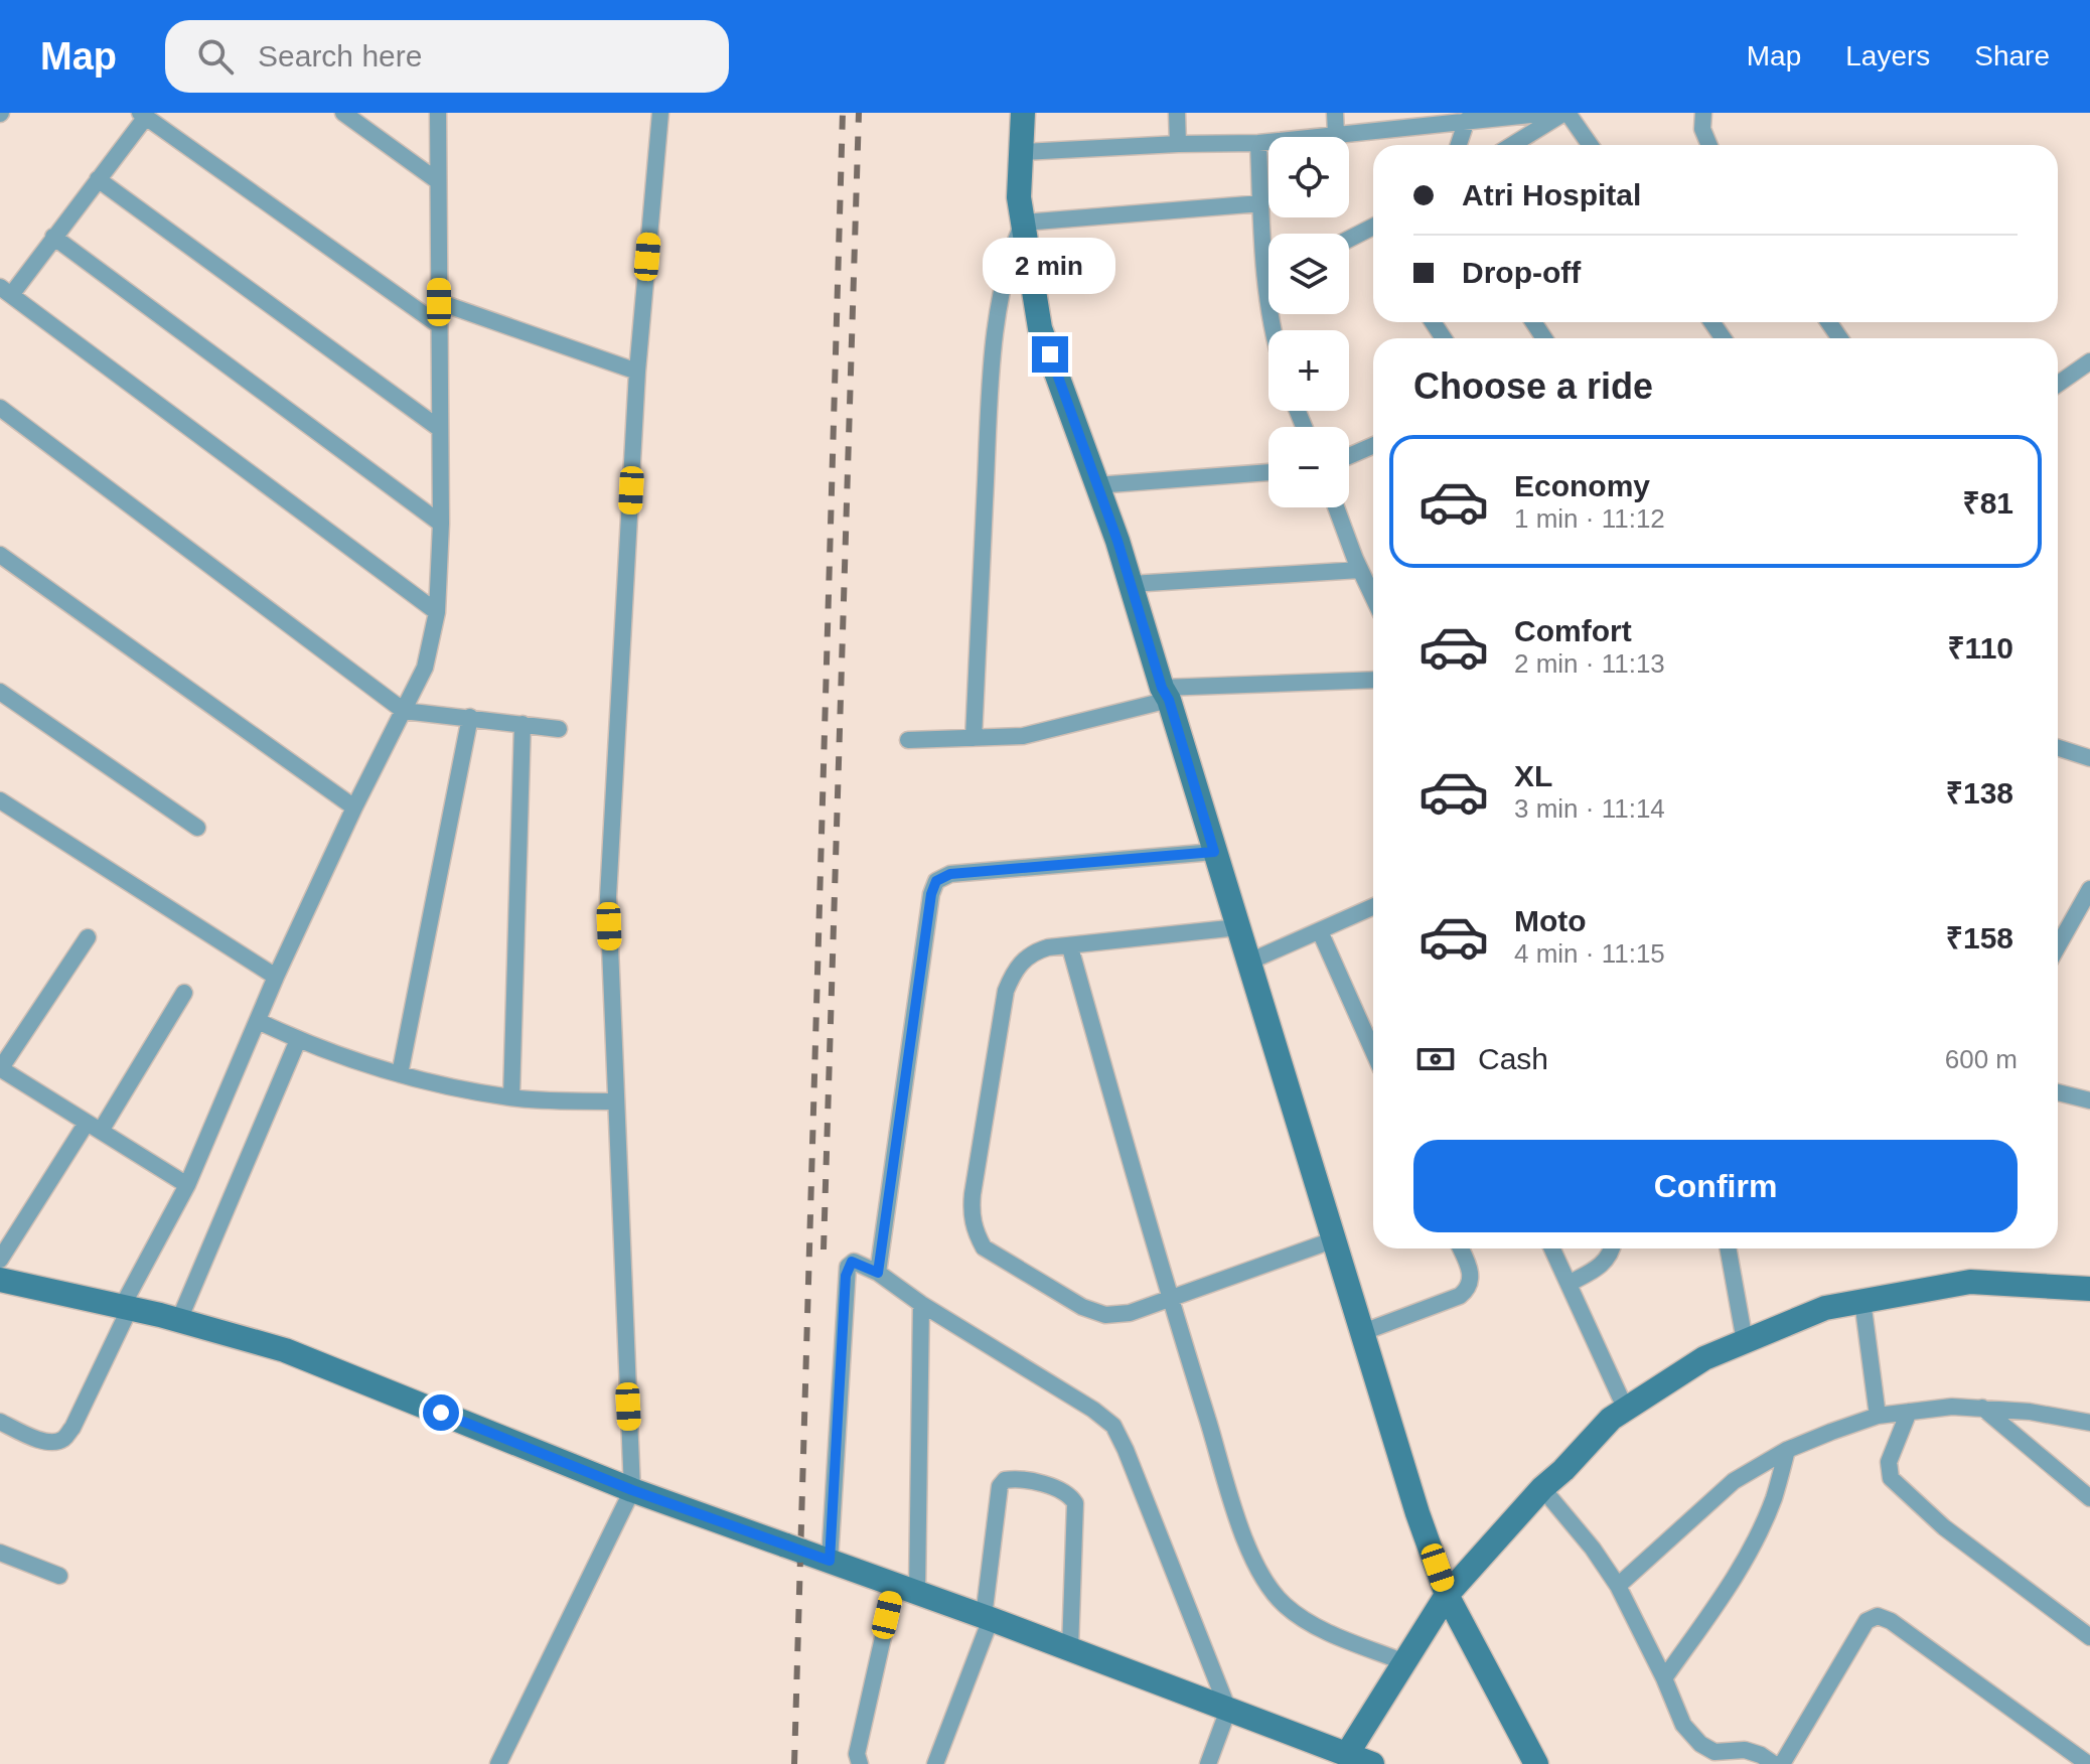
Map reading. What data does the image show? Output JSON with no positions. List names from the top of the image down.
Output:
{
  "page": {
    "header": "Map",
    "search": "Search here",
    "nav": ["Map", "Layers", "Share"],
    "map_buttons": ["+", "−"],
    "banner": ["Atri Hospital", "Drop-off"],
    "bubble": "2 min",
    "heading": "Choose a ride",
    "list": [
      {
        "name": "Economy",
        "note": "1 min · 11:12",
        "value": "₹81"
      },
      {
        "name": "Comfort",
        "note": "2 min · 11:13",
        "value": "₹110"
      },
      {
        "name": "XL",
        "note": "3 min · 11:14",
        "value": "₹138"
      },
      {
        "name": "Moto",
        "note": "4 min · 11:15",
        "value": "₹158"
      }
    ],
    "pay": ["Cash", "600 m"],
    "buttons": "Confirm"
  }
}
